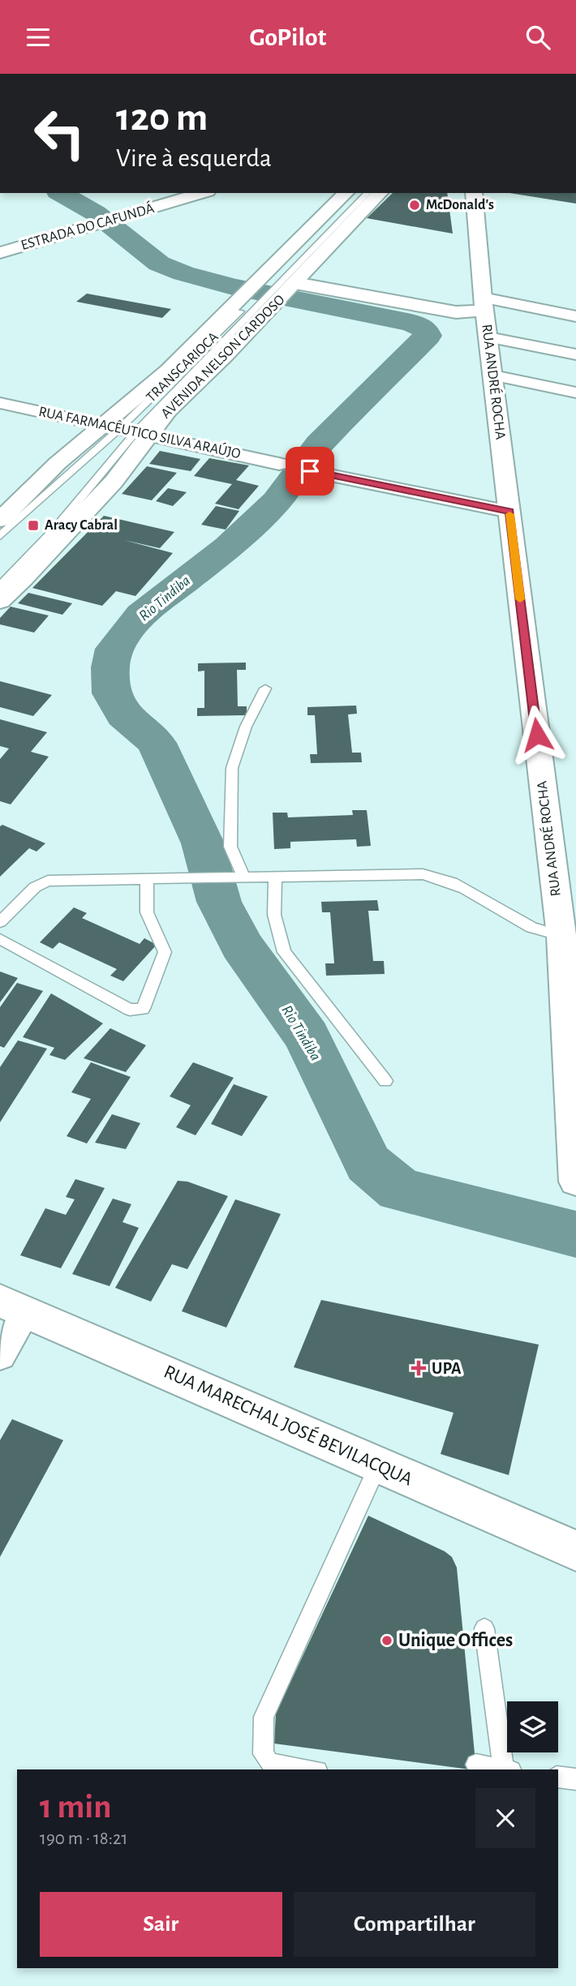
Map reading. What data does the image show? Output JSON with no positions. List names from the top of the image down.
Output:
{
  "streets": {
    "main road": [
      "ESTRADA DO CAFUNDÁ",
      "AVENIDA NELSON CARDOSO",
      "RUA ANDRÉ ROCHA",
      "RUA MARECHAL JOSÉ BEVILACQUA"
    ],
    "street": ["RUA FARMACÊUTICO SILVA ARAÚJO"]
  },
  "crossings": [
    ["AVENIDA NELSON CARDOSO", "RUA FARMACÊUTICO SILVA ARAÚJO"]
  ],
  "water": ["Rio Tindiba"],
  "places": {
    "other": ["McDonald's", "Unique Offices"],
    "transit": ["Aracy Cabral"],
    "health": ["UPA"]
  },
  "page": {
    "header": "GoPilot",
    "turn": ["120 m", "Vire à esquerda"],
    "heading": ["1 min", "190 m · 18:21"],
    "buttons": ["Sair", "Compartilhar"]
  }
}
